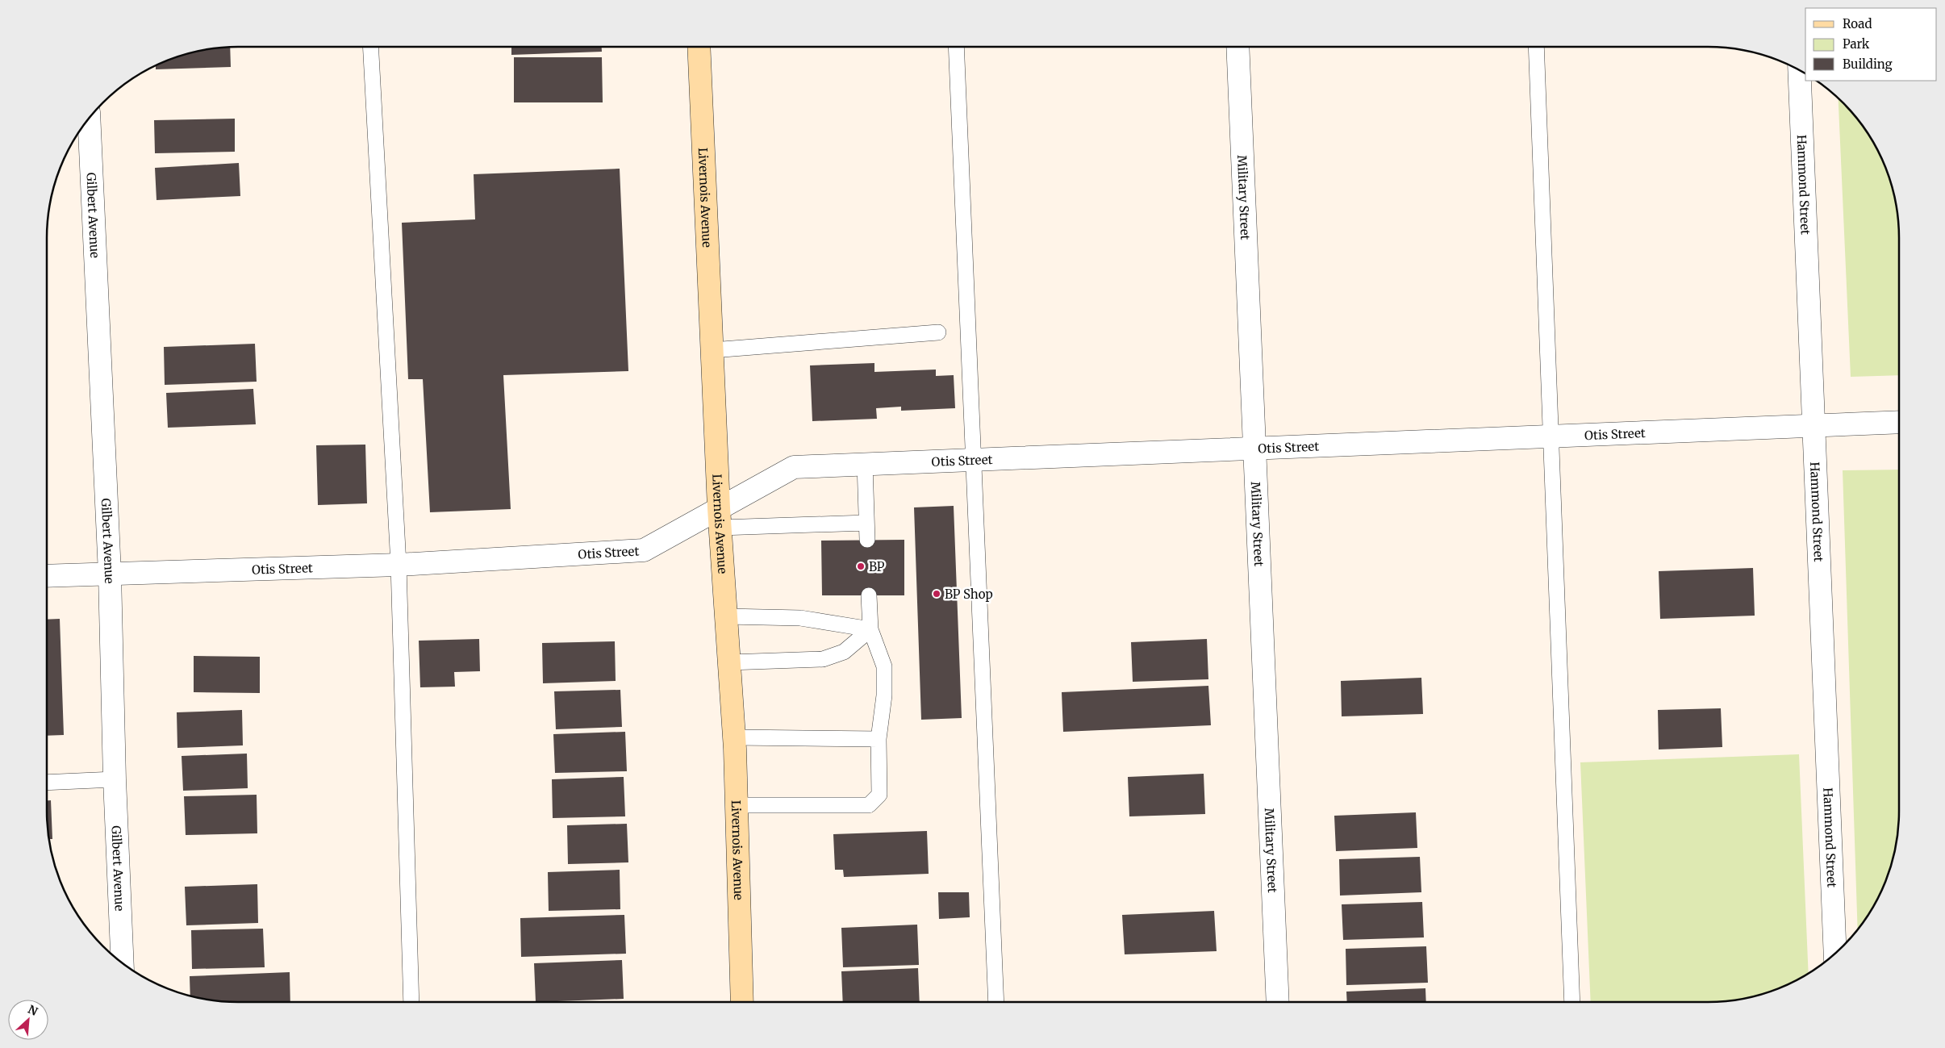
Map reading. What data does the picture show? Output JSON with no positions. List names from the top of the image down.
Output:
{
  "streets": {
    "main road": ["Livernois Avenue"],
    "street": [
      "Hammond Street",
      "Military Street",
      "Gilbert Avenue",
      "Otis Street"
    ]
  },
  "crossings": [
    ["Hammond Street", "Otis Street"],
    ["Livernois Avenue", "Otis Street"],
    ["Military Street", "Otis Street"],
    ["Gilbert Avenue", "Otis Street"]
  ],
  "places": ["BP", "BP Shop"],
  "legend": ["Road", "Park", "Building"],
  "north": "top right"
}
